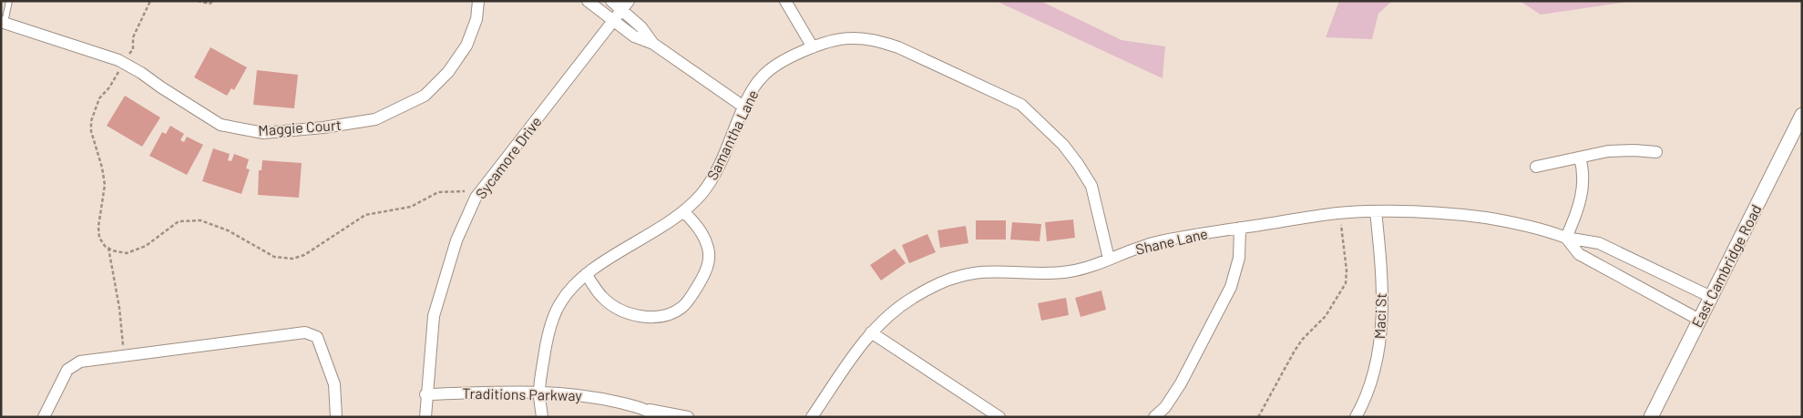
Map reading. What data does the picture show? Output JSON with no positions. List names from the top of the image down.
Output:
{
  "streets": {
    "street": [
      "Maggie Court",
      "Samantha Lane",
      "Sycamore Drive",
      "Shane Lane",
      "East Cambridge Road",
      "Maci St",
      "Traditions Parkway"
    ]
  },
  "crossings": [
    ["Samantha Lane", "Shane Lane"],
    ["Samantha Lane", "Traditions Parkway"],
    ["Sycamore Drive", "Traditions Parkway"],
    ["Shane Lane", "Maci St"]
  ]
}
